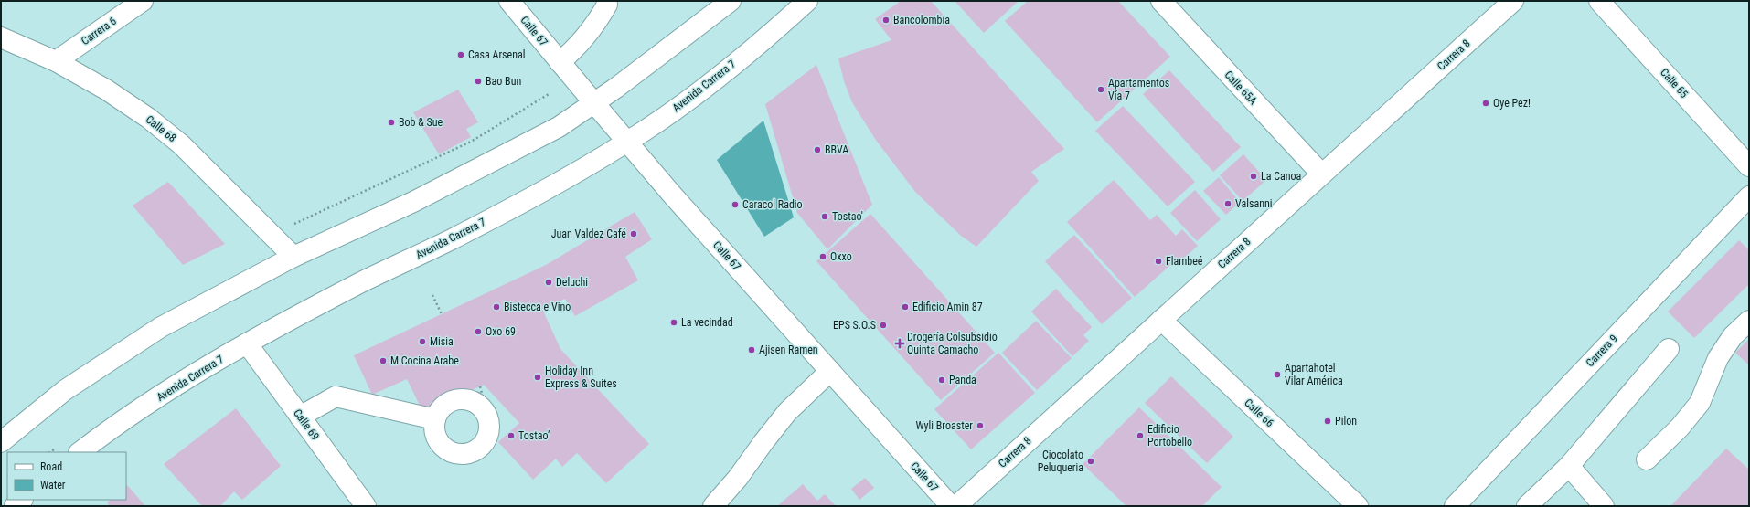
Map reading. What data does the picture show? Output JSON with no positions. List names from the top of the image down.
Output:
{
  "streets": {
    "street": [
      "Carrera 6",
      "Calle 67",
      "Carrera 8",
      "Calle 65",
      "Avenida Carrera 7",
      "Calle 65A",
      "Calle 68",
      "Carrera 9",
      "Calle 66",
      "Calle 69"
    ]
  },
  "crossings": [
    ["Carrera 6", "Calle 68"],
    ["Calle 67", "Avenida Carrera 7"],
    ["Carrera 8", "Calle 65A"],
    ["Carrera 8", "Calle 66"],
    ["Avenida Carrera 7", "Calle 69"]
  ],
  "places": {
    "other": [
      "Bancolombia",
      "Casa Arsenal",
      "Bao Bun",
      "Apartamentos Vía 7",
      "Oye Pez!",
      "Bob & Sue",
      "BBVA",
      "La Canoa",
      "Valsanni",
      "Caracol Radio",
      "Tostao'",
      "Juan Valdez Café",
      "Oxxo",
      "Flambeé",
      "Deluchi",
      "Bistecca e Vino",
      "Edificio Amin 87",
      "La vecindad",
      "EPS S.O.S",
      "Oxo 69",
      "Misia",
      "Ajisen Ramen",
      "M Cocina Arabe",
      "Apartahotel Vilar América",
      "Holiday Inn Express & Suites",
      "Panda",
      "Pilon",
      "Wyli Broaster",
      "Tostao’",
      "Edificio Portobello",
      "Ciocolato Peluqueria"
    ],
    "health": ["Drogería Colsubsidio Quinta Camacho"]
  },
  "legend": ["Road", "Water"]
}
